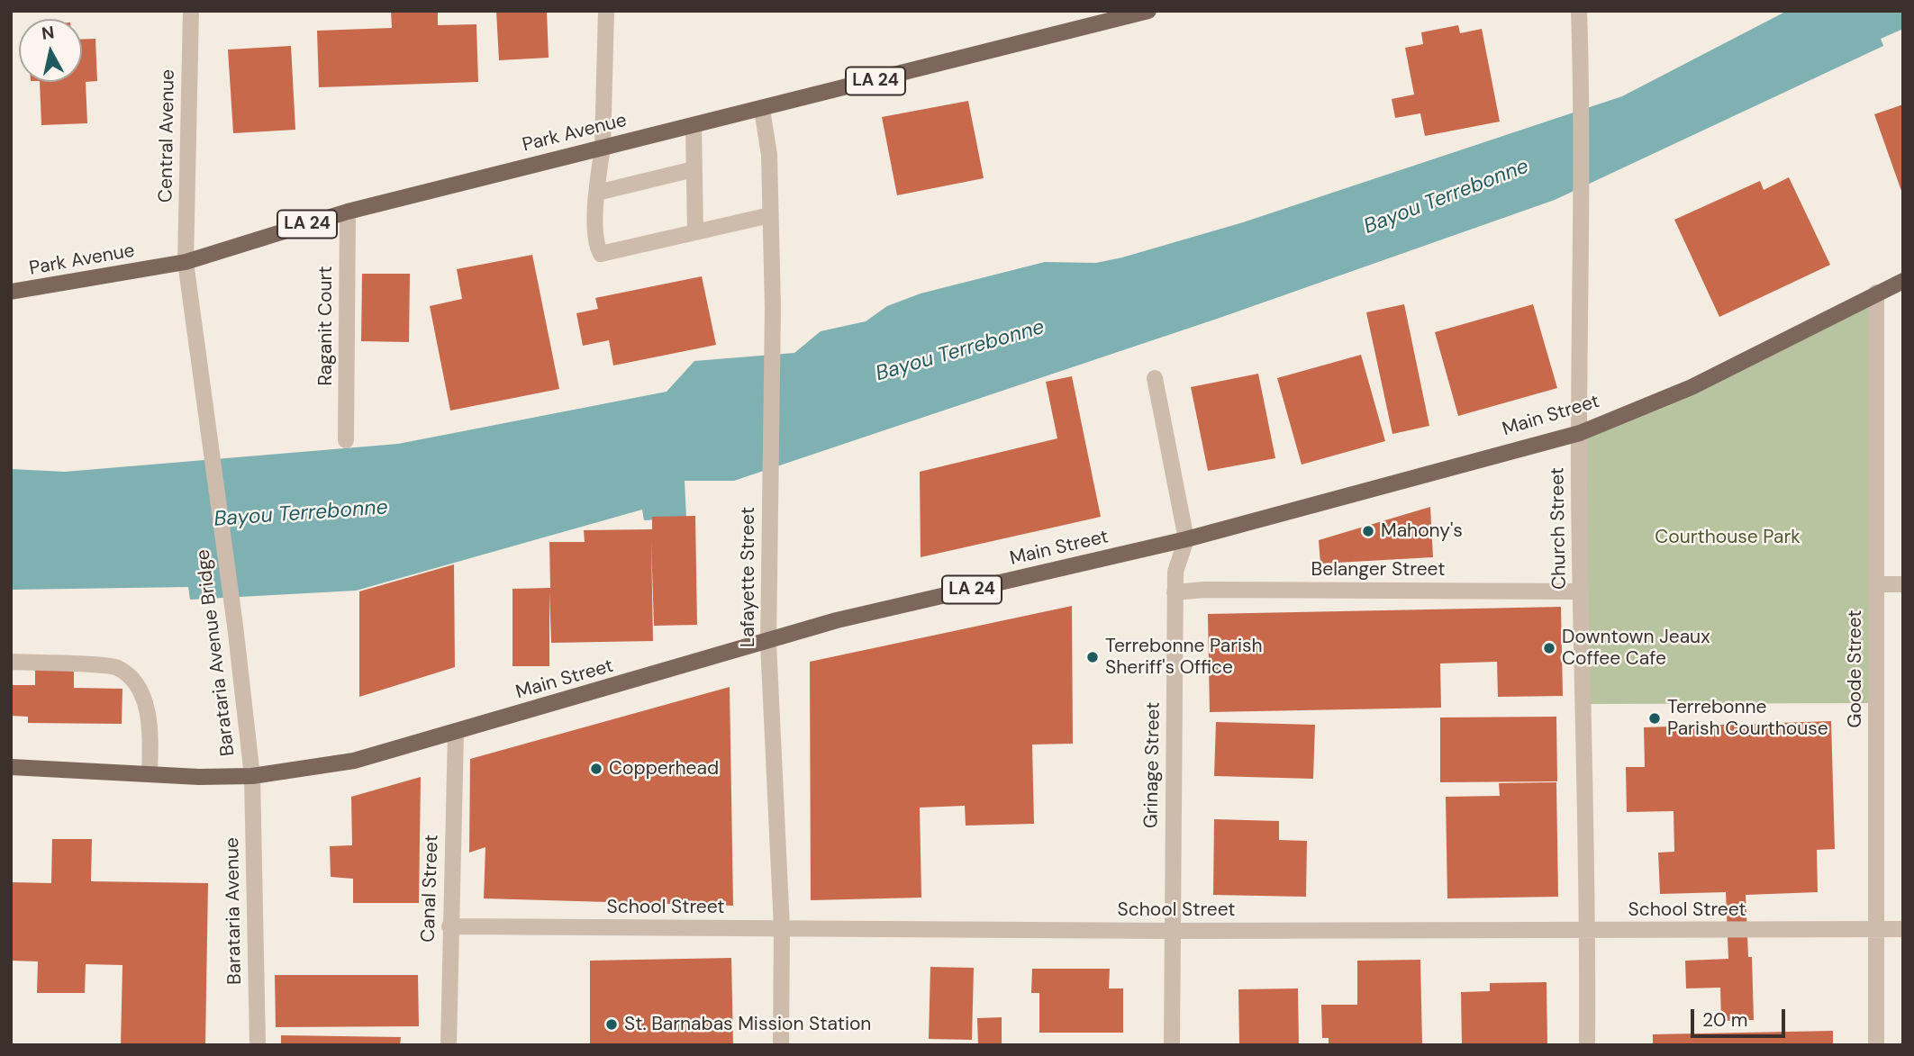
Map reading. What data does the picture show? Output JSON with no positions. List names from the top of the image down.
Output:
{
  "streets": {
    "main road": ["LA 24", "Park Avenue", "Main Street"],
    "street": [
      "Central Avenue",
      "Raganit Court",
      "Church Street",
      "Belanger Street",
      "Lafayette Street",
      "Barataria Avenue Bridge",
      "Goode Street",
      "Grinage Street",
      "Canal Street",
      "School Street",
      "Barataria Avenue"
    ]
  },
  "crossings": [
    ["Park Avenue", "Central Avenue"],
    ["Park Avenue", "Raganit Court"],
    ["Park Avenue", "Lafayette Street"],
    ["Park Avenue", "Barataria Avenue Bridge"],
    ["Central Avenue", "Barataria Avenue Bridge"],
    ["Main Street", "Church Street"],
    ["Main Street", "Lafayette Street"],
    ["Main Street", "Barataria Avenue Bridge"],
    ["Main Street", "Goode Street"],
    ["Main Street", "Grinage Street"],
    ["Main Street", "Canal Street"],
    ["Main Street", "Barataria Avenue"],
    ["Church Street", "Belanger Street"],
    ["Church Street", "School Street"],
    ["Belanger Street", "Grinage Street"],
    ["Lafayette Street", "School Street"],
    ["Barataria Avenue Bridge", "Barataria Avenue"],
    ["Goode Street", "School Street"],
    ["Grinage Street", "School Street"],
    ["Canal Street", "School Street"]
  ],
  "water": ["Bayou Terrebonne"],
  "parks": ["Courthouse Park"],
  "places": [
    "Mahony's",
    "Downtown Jeaux Coffee Cafe",
    "Terrebonne Parish Sheriff's Office",
    "Terrebonne Parish Courthouse",
    "Copperhead",
    "St. Barnabas Mission Station"
  ],
  "scale_bar": "20 m",
  "north": "top"
}
